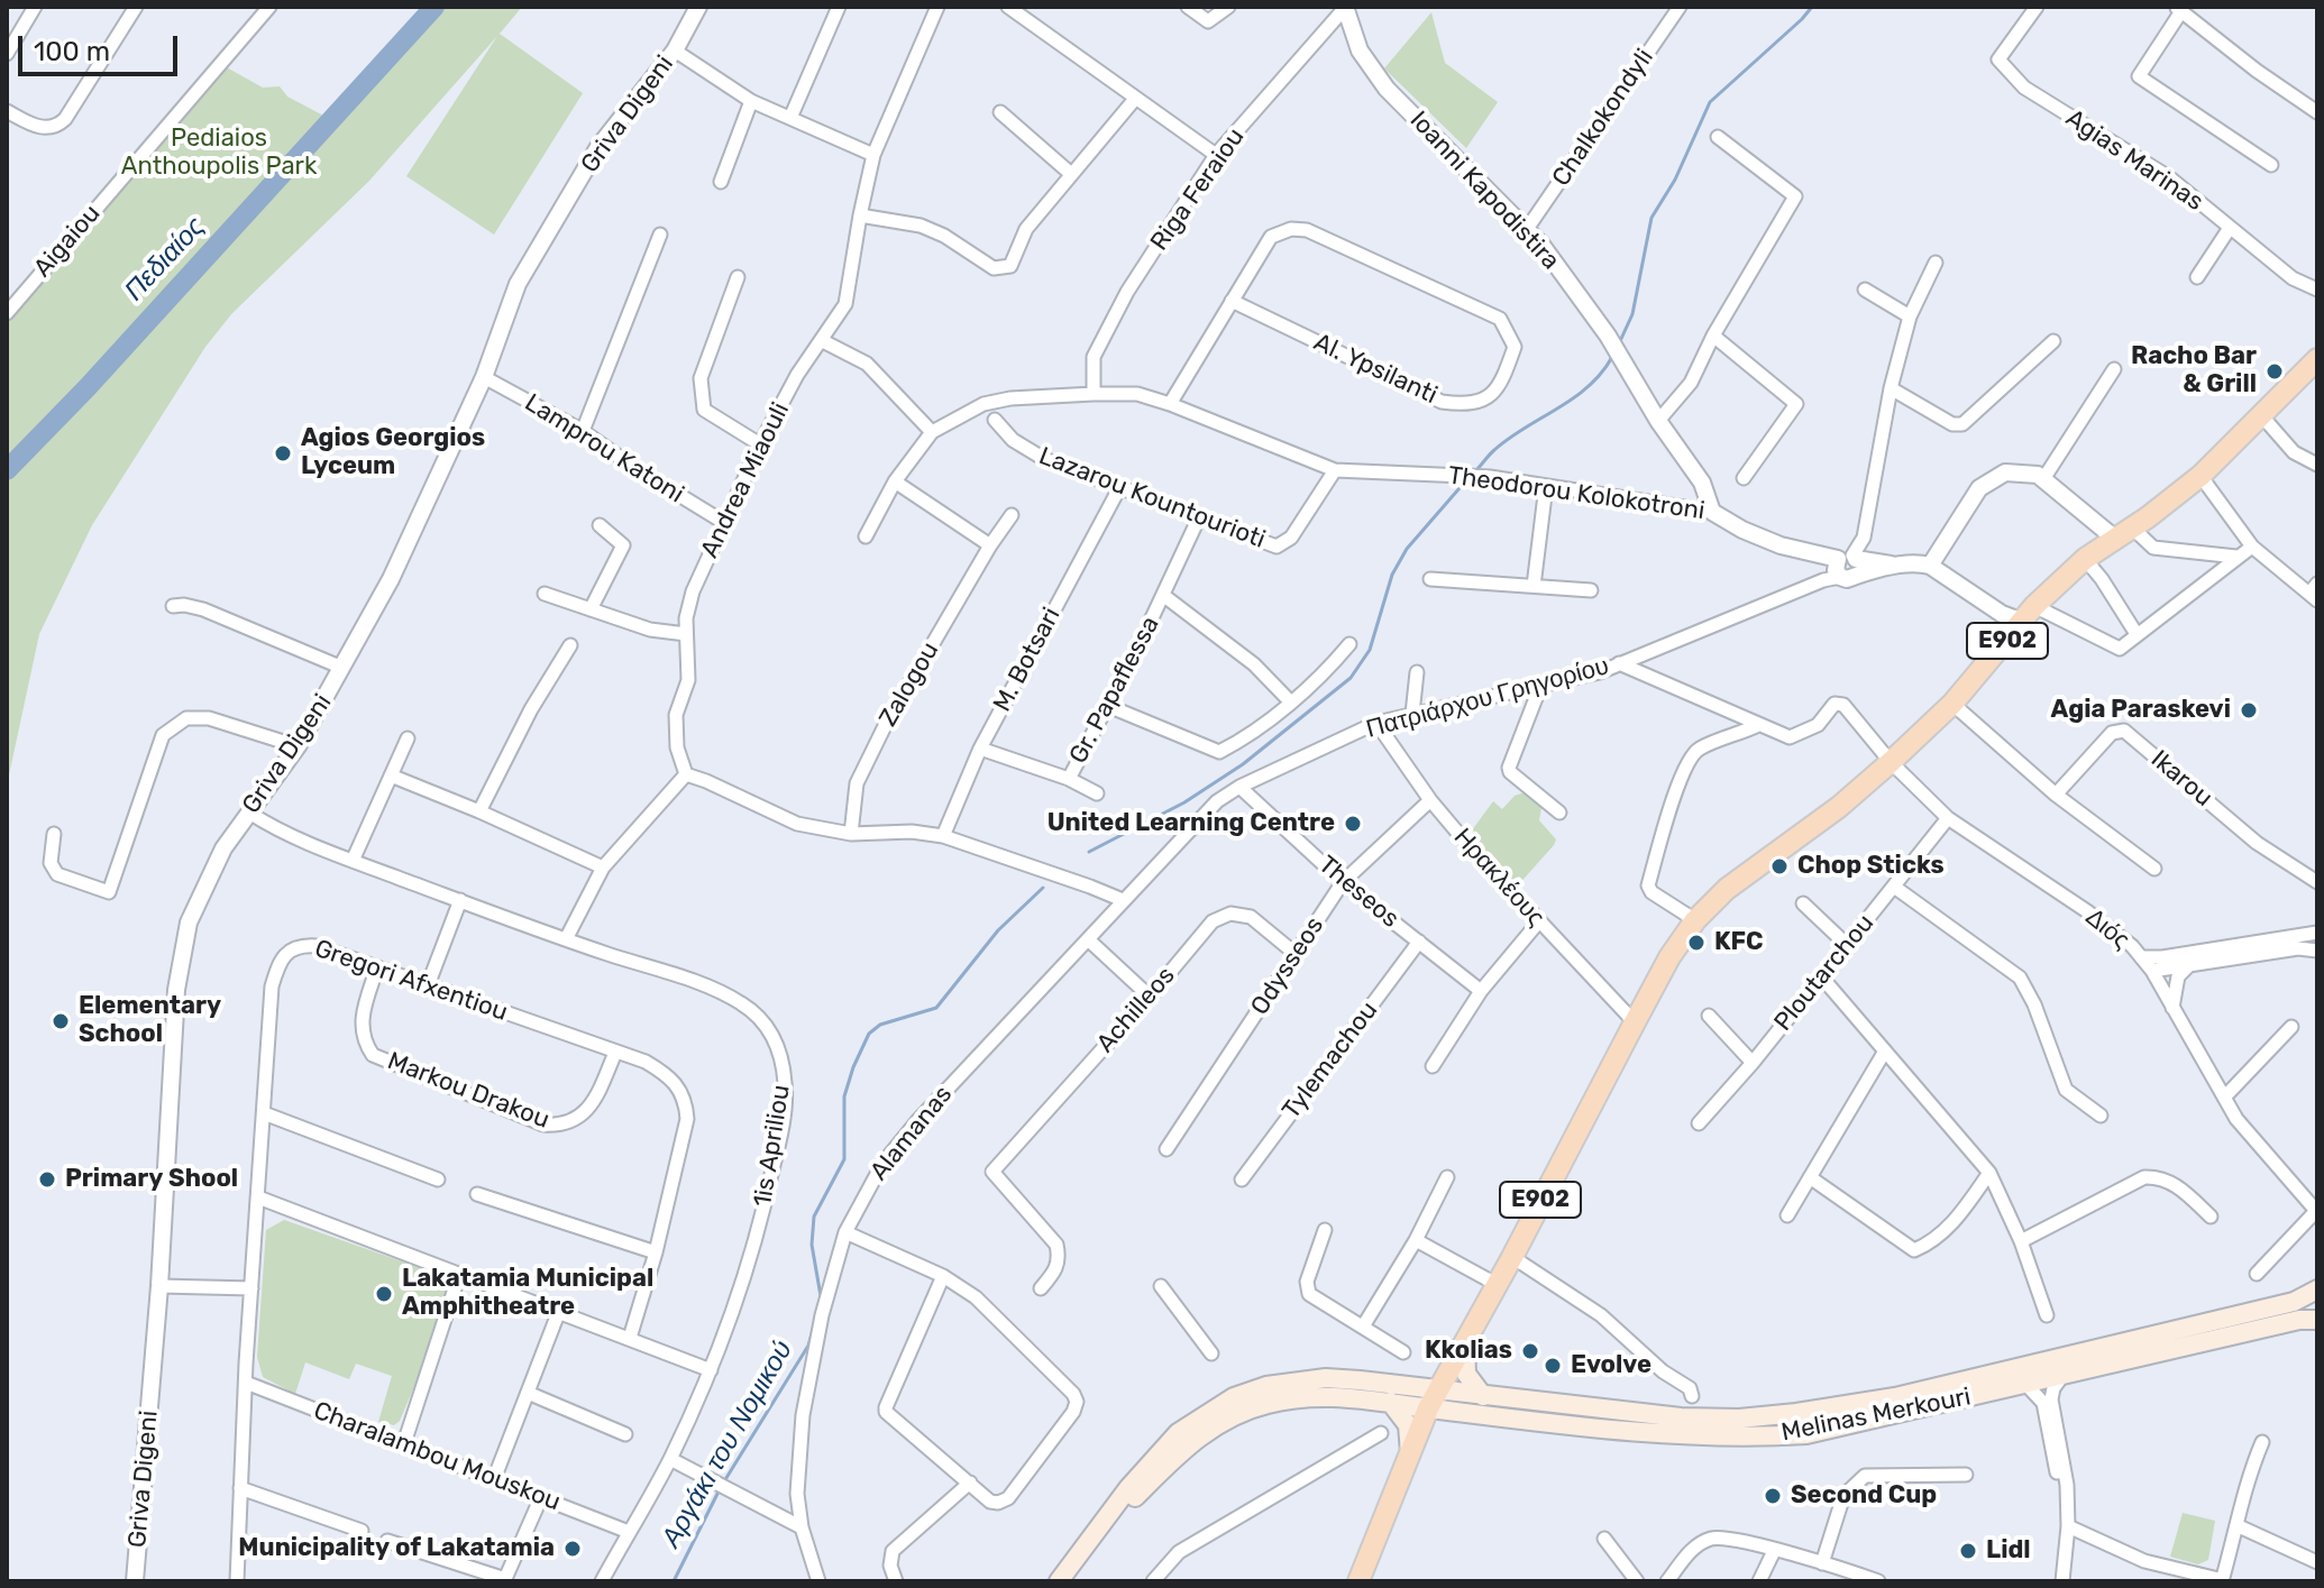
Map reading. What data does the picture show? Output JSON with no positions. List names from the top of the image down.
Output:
{
  "streets": {
    "main road": ["E902", "Melinas Merkouri"],
    "street": [
      "Griva Digeni",
      "Chalkokondyli",
      "Agias Marinas",
      "Riga Feraiou",
      "Ioanni Kapodistira",
      "Aigaiou",
      "Al. Ypsilanti",
      "Lamprou Katoni",
      "Andrea Miaouli",
      "Theodorou Kolokotroni",
      "Lazarou Kountourioti",
      "M. Botsari",
      "Zalogou",
      "Gr. Papaflessa",
      "Πατριάρχου Γρηγορίου",
      "Ikarou",
      "Ηρακλέους",
      "Theseos",
      "Διός",
      "Odysseos",
      "Ploutarchou",
      "Gregori Afxentiou",
      "Achilleos",
      "Tylemachou",
      "Markou Drakou",
      "Alamanas",
      "1is Apriliou",
      "Charalambou Mouskou"
    ]
  },
  "crossings": [
    ["Griva Digeni", "Lamprou Katoni"],
    ["Griva Digeni", "1is Apriliou"],
    ["Chalkokondyli", "Ioanni Kapodistira"],
    ["Riga Feraiou", "Ioanni Kapodistira"],
    ["Riga Feraiou", "Theodorou Kolokotroni"],
    ["Ioanni Kapodistira", "Theodorou Kolokotroni"],
    ["Lamprou Katoni", "Andrea Miaouli"],
    ["Theodorou Kolokotroni", "Lazarou Kountourioti"],
    ["Theodorou Kolokotroni", "Πατριάρχου Γρηγορίου"],
    ["Lazarou Kountourioti", "M. Botsari"],
    ["Lazarou Kountourioti", "Gr. Papaflessa"],
    ["E902", "Ηρακλέους"],
    ["E902", "Διός"],
    ["E902", "Melinas Merkouri"],
    ["M. Botsari", "Gr. Papaflessa"],
    ["Πατριάρχου Γρηγορίου", "Ηρακλέους"],
    ["Πατριάρχου Γρηγορίου", "Theseos"],
    ["Πατριάρχου Γρηγορίου", "Alamanas"],
    ["Ηρακλέους", "Odysseos"],
    ["Theseos", "Odysseos"],
    ["Theseos", "Tylemachou"],
    ["Διός", "Ploutarchou"],
    ["Odysseos", "Achilleos"],
    ["Gregori Afxentiou", "Markou Drakou"],
    ["Gregori Afxentiou", "Charalambou Mouskou"],
    ["1is Apriliou", "Charalambou Mouskou"]
  ],
  "water": ["Πεδιαίος", "Αργάκι του Νομικού"],
  "parks": ["Pediaios Anthoupolis Park"],
  "places": [
    "Racho Bar & Grill",
    "Agios Georgios Lyceum",
    "Agia Paraskevi",
    "United Learning Centre",
    "Chop Sticks",
    "KFC",
    "Elementary School",
    "Primary Shool",
    "Lakatamia Municipal Amphitheatre",
    "Kkolias",
    "Evolve",
    "Second Cup",
    "Municipality of Lakatamia",
    "Lidl"
  ],
  "scale_bar": "100 m"
}
